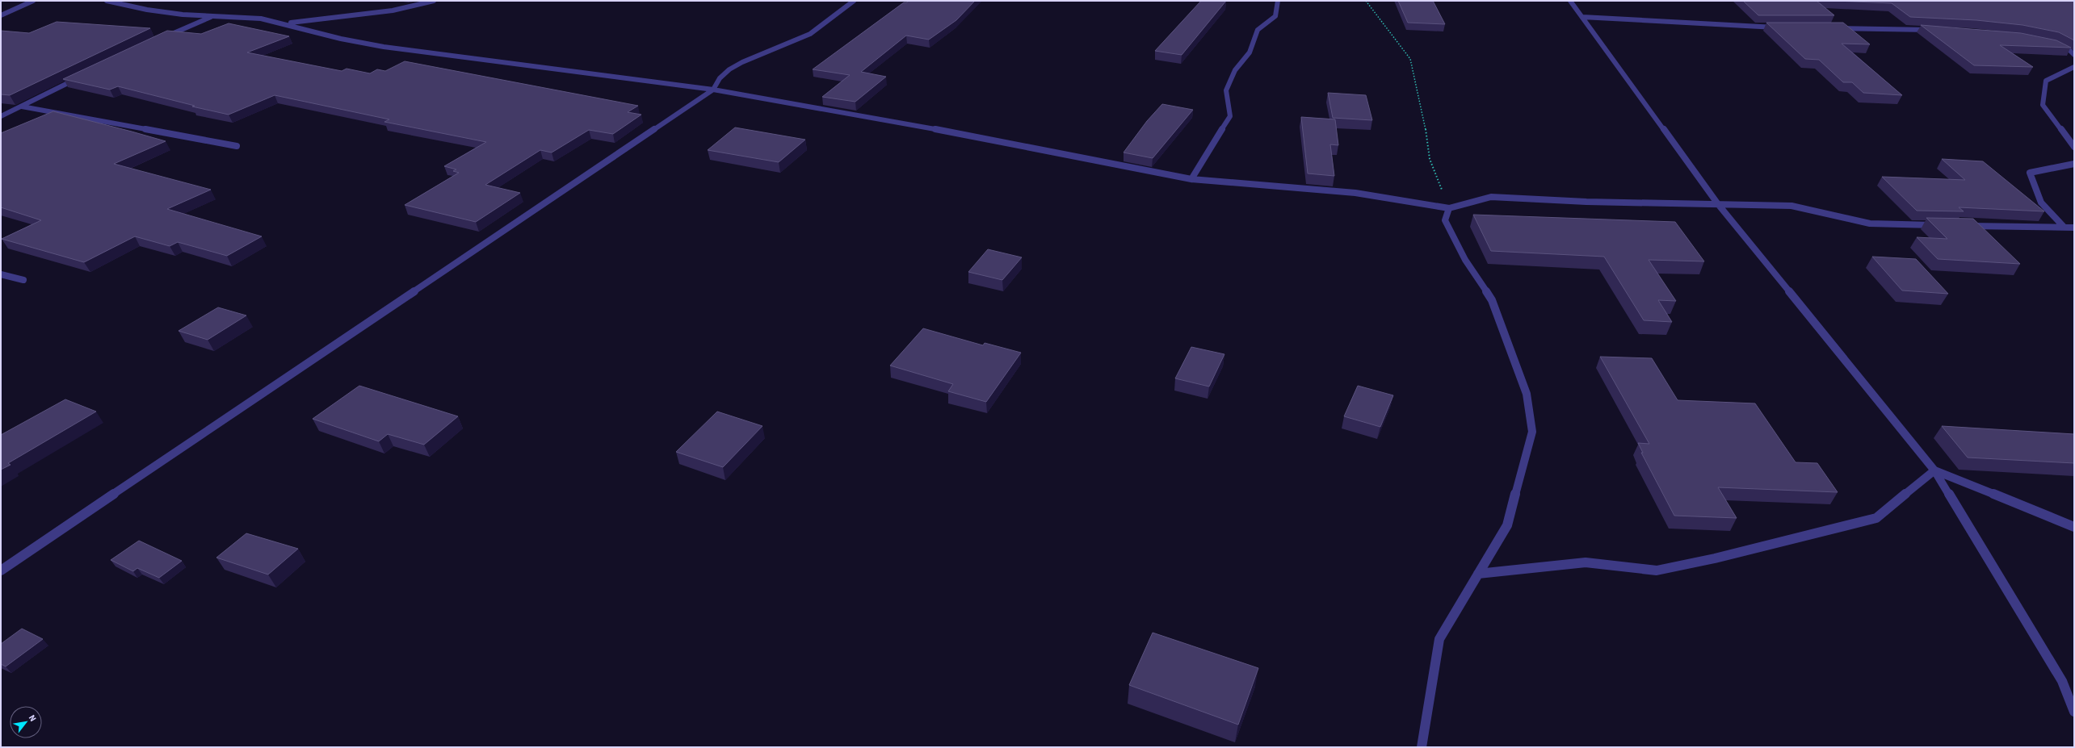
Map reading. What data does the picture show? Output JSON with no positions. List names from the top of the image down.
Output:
{
  "north": "top right"
}
